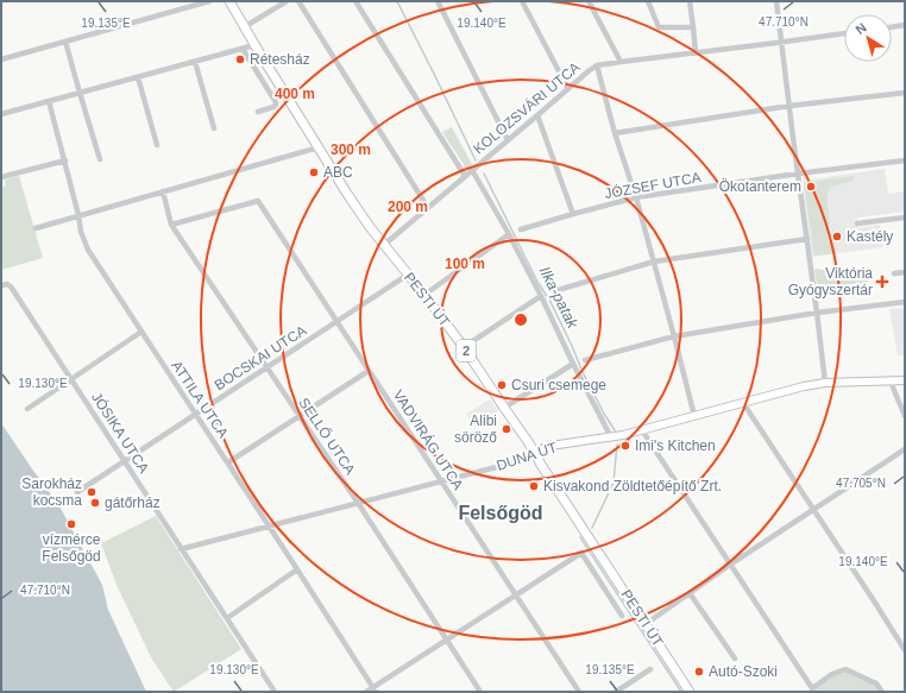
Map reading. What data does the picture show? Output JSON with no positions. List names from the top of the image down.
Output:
{
  "streets": {
    "main road": ["PESTI ÚT", "2"],
    "street": [
      "KOLOZSVÁRI UTCA",
      "JÓZSEF UTCA",
      "BOCSKAI UTCA",
      "ATTILA UTCA",
      "JÓSIKA UTCA",
      "SELLŐ UTCA",
      "VADVIRÁG UTCA",
      "DUNA ÚT"
    ]
  },
  "crossings": [
    ["KOLOZSVÁRI UTCA", "PESTI ÚT"],
    ["PESTI ÚT", "BOCSKAI UTCA"],
    ["PESTI ÚT", "DUNA ÚT"],
    ["BOCSKAI UTCA", "ATTILA UTCA"],
    ["BOCSKAI UTCA", "JÓSIKA UTCA"],
    ["BOCSKAI UTCA", "SELLŐ UTCA"],
    ["BOCSKAI UTCA", "VADVIRÁG UTCA"],
    ["ATTILA UTCA", "DUNA ÚT"],
    ["JÓSIKA UTCA", "DUNA ÚT"],
    ["SELLŐ UTCA", "VADVIRÁG UTCA"],
    ["SELLŐ UTCA", "DUNA ÚT"],
    ["VADVIRÁG UTCA", "DUNA ÚT"]
  ],
  "districts": ["Felsőgöd"],
  "water": ["Ilka-patak"],
  "places": {
    "other": [
      "Rétesház",
      "ABC",
      "Ökotanterem",
      "Kastély",
      "Csuri csemege",
      "Alibi söröző",
      "Imi's Kitchen",
      "Kisvakond Zöldtetőépítő Zrt.",
      "Sarokház kocsma",
      "gátőrház",
      "vízmérce Felsőgöd",
      "Autó-Szoki"
    ],
    "health": ["Viktória Gyógyszertár"]
  },
  "north": "top left",
  "coordinates": [
    "47.710°N",
    "19.135°E",
    "19.140°E",
    "19.130°E",
    "47.705°N"
  ],
  "rings": [
    "400 m",
    "300 m",
    "200 m",
    "100 m"
  ]
}
